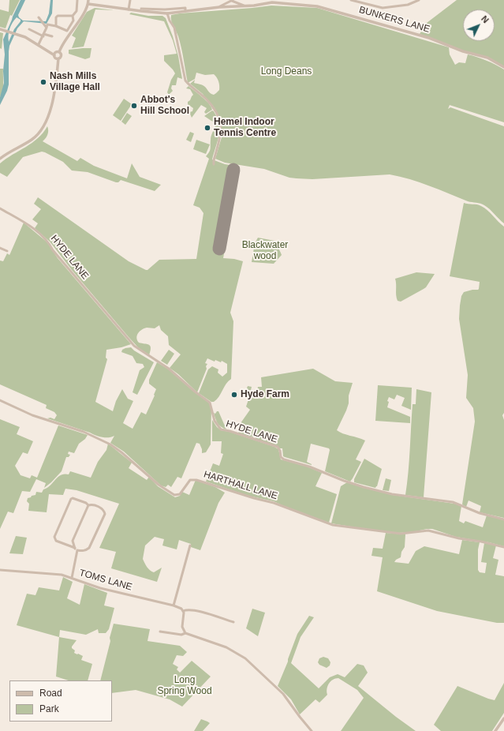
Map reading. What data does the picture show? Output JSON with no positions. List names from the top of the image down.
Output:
{
  "streets": {
    "street": [
      "BUNKERS LANE",
      "HYDE LANE",
      "HARTHALL LANE",
      "TOMS LANE"
    ]
  },
  "parks": ["Long Deans", "Blackwater wood", "Long Spring Wood"],
  "places": [
    "Nash Mills Village Hall",
    "Abbot's Hill School",
    "Hemel Indoor Tennis Centre",
    "Hyde Farm"
  ],
  "legend": ["Road", "Park"],
  "north": "top right"
}
